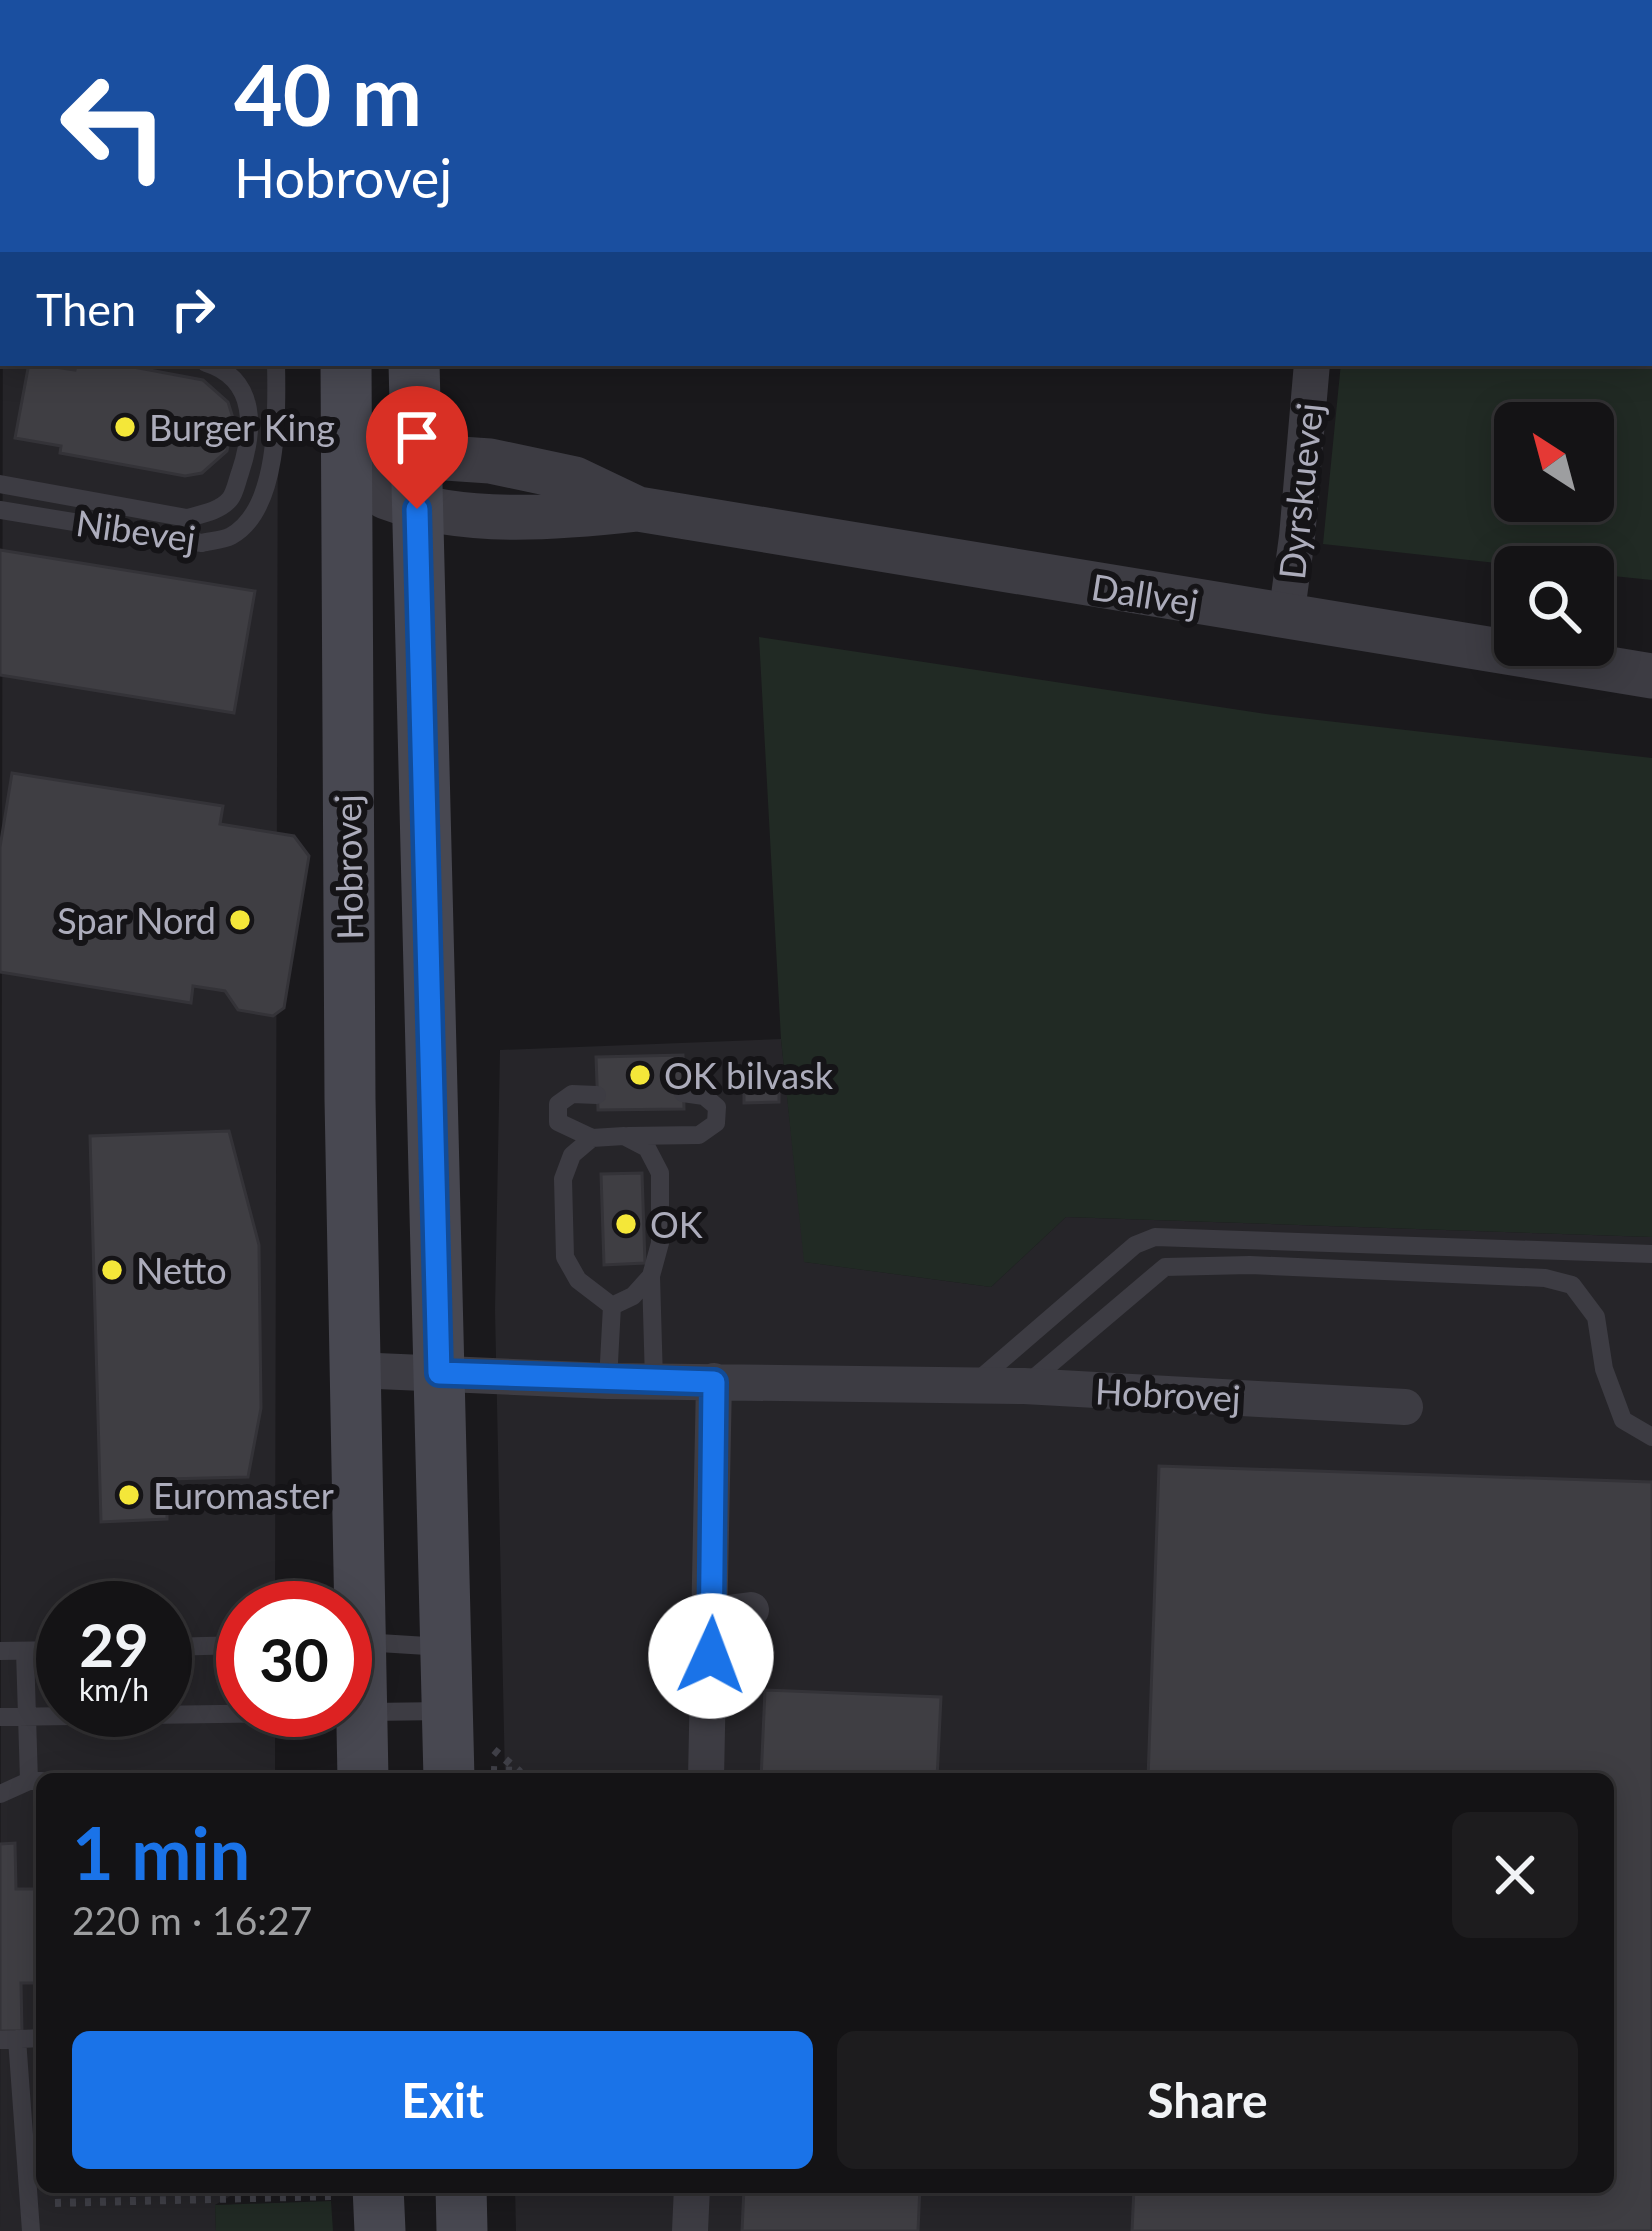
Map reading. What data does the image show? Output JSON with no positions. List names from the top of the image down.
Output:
{
  "streets": {
    "main road": ["Hobrovej"],
    "street": ["Dyrskuevej", "Dallvej"],
    "lane": ["Nibevej"]
  },
  "crossings": [
    ["Dyrskuevej", "Dallvej"],
    ["Dallvej", "Hobrovej"]
  ],
  "places": [
    "Burger King",
    "Spar Nord",
    "OK bilvask",
    "OK",
    "Netto",
    "Euromaster"
  ],
  "north": "top left",
  "page": {
    "turn": ["40 m", "Hobrovej"],
    "then": "Then",
    "speed": "29 km/h",
    "limit": "30",
    "heading": ["1 min", "220 m · 16:27"],
    "buttons": ["Exit", "Share"]
  }
}
